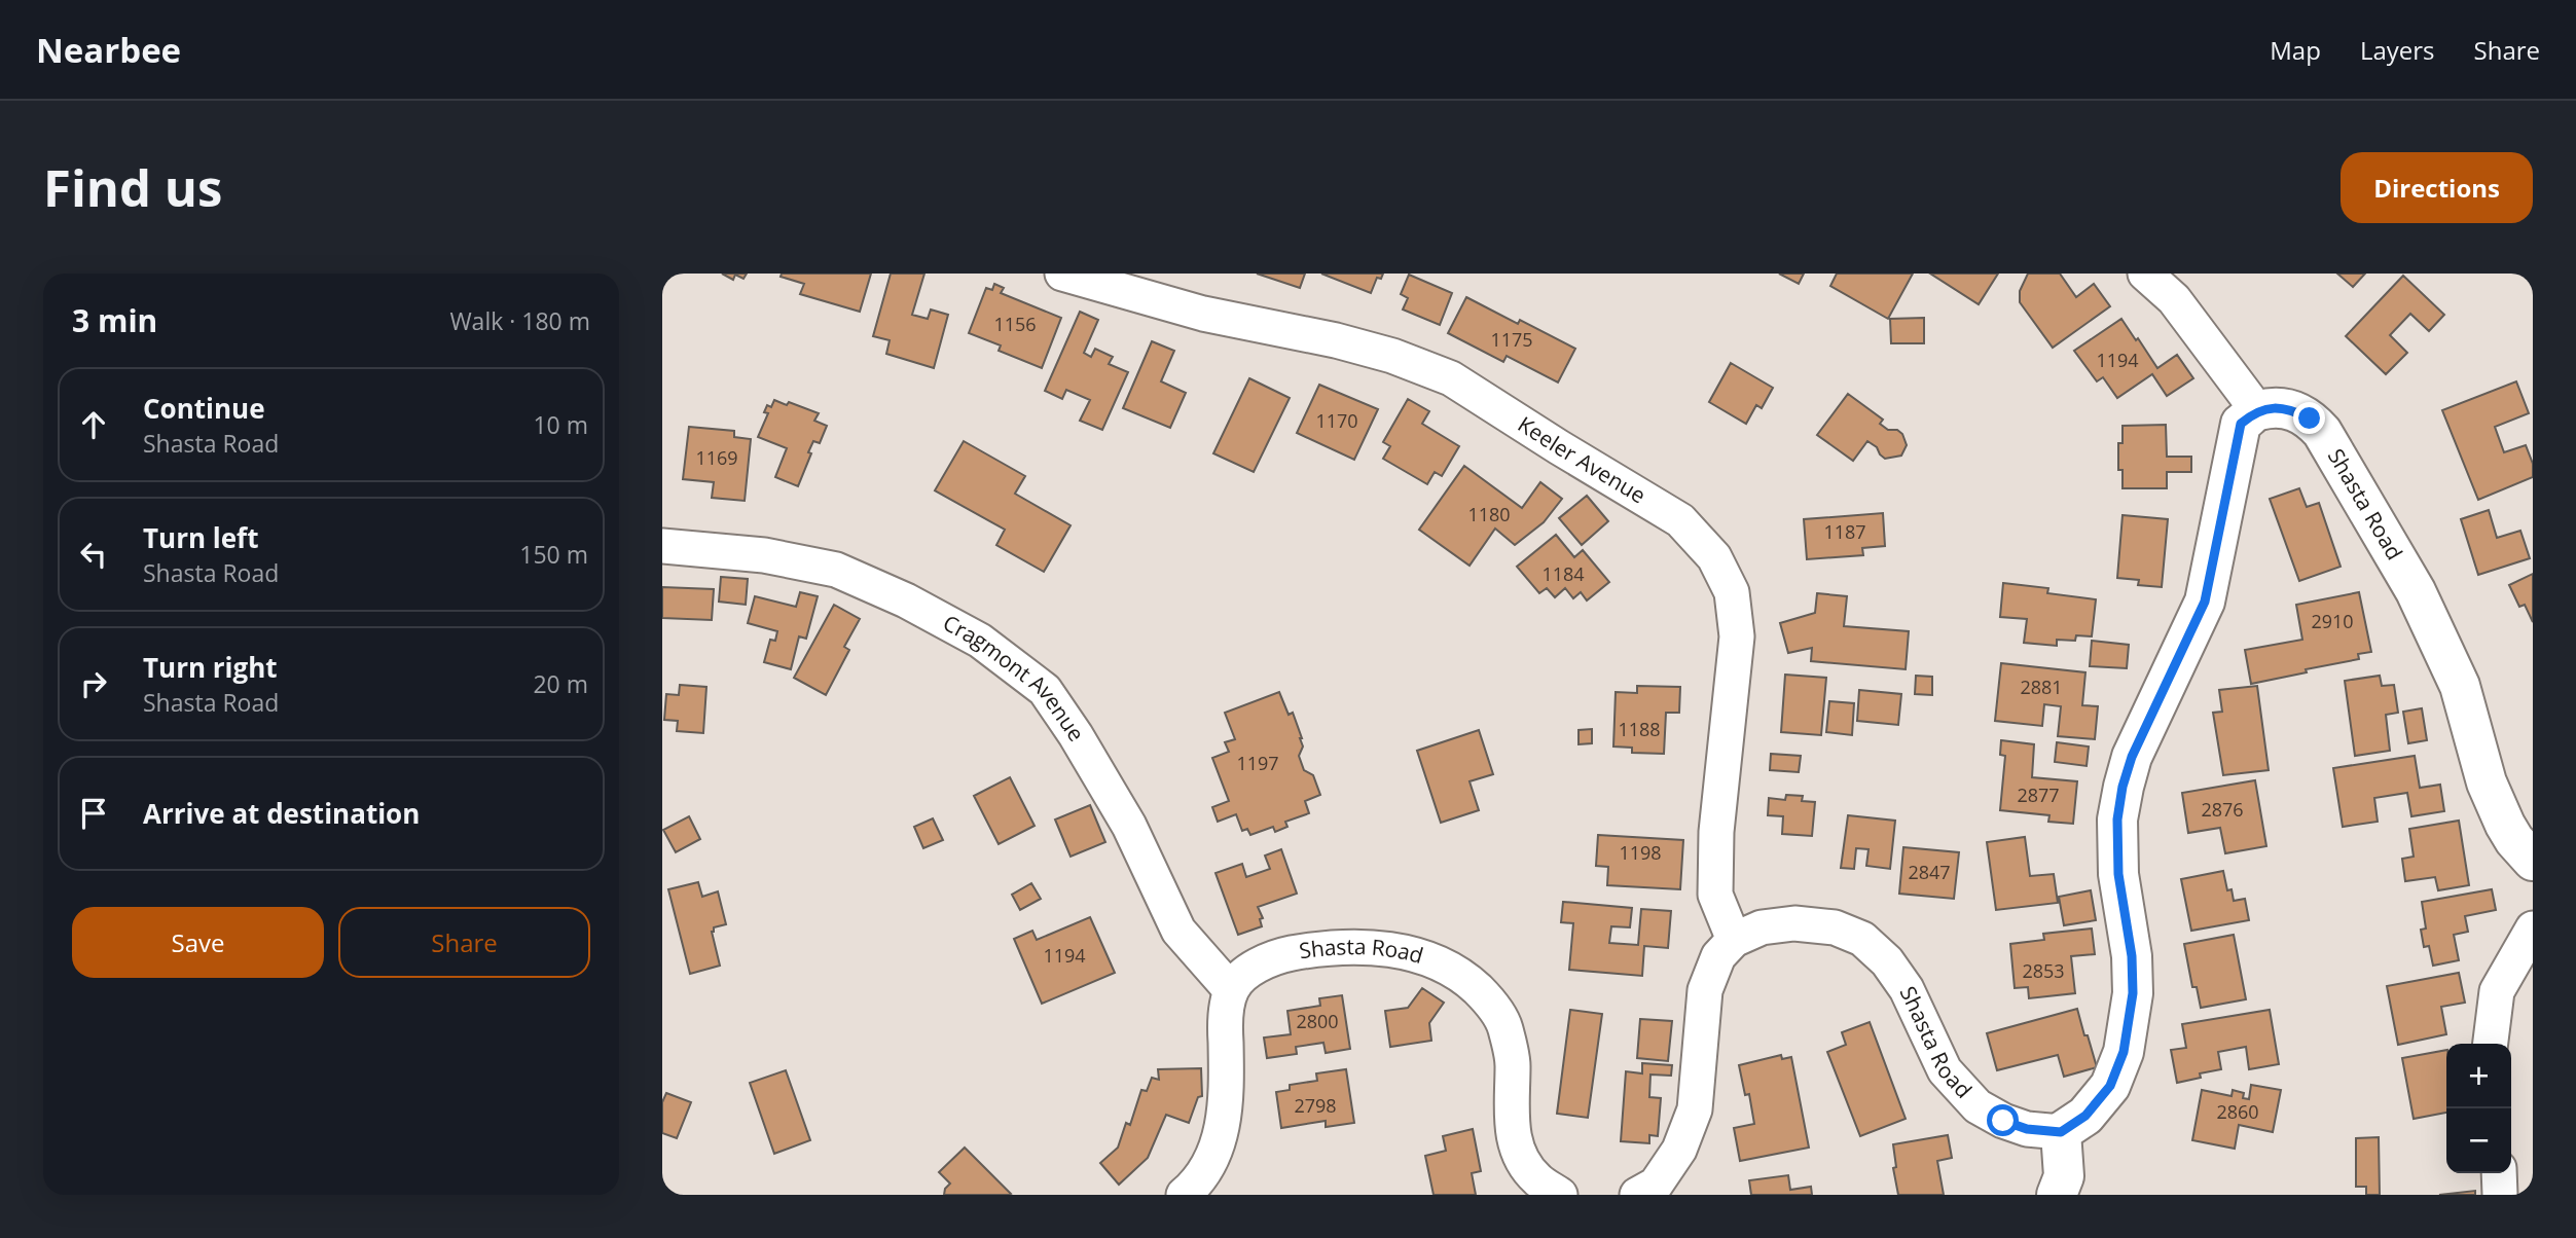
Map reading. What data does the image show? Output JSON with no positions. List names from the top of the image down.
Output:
{
  "streets": {
    "street": ["Keeler Avenue", "Shasta Road", "Cragmont Avenue"]
  },
  "crossings": [
    ["Keeler Avenue", "Shasta Road"],
    ["Shasta Road", "Cragmont Avenue"]
  ],
  "house_numbers": [
    "1156",
    "1175",
    "1194",
    "1170",
    "1169",
    "1180",
    "1187",
    "1184",
    "2910",
    "2881",
    "1188",
    "1197",
    "2877",
    "2876",
    "1198",
    "2847",
    "1194",
    "2853",
    "2800",
    "2798",
    "2860"
  ],
  "page": {
    "header": "Nearbee",
    "nav": ["Map", "Layers", "Share"],
    "buttons": [
      "Directions",
      ["Save", "Share"]
    ],
    "title": "Find us",
    "heading": ["3 min", "Walk · 180 m"],
    "list": [
      ["Continue", "Shasta Road", "10 m"],
      ["Turn left", "Shasta Road", "150 m"],
      ["Turn right", "Shasta Road", "20 m"],
      "Arrive at destination"
    ],
    "map_buttons": ["+", "−"]
  }
}
